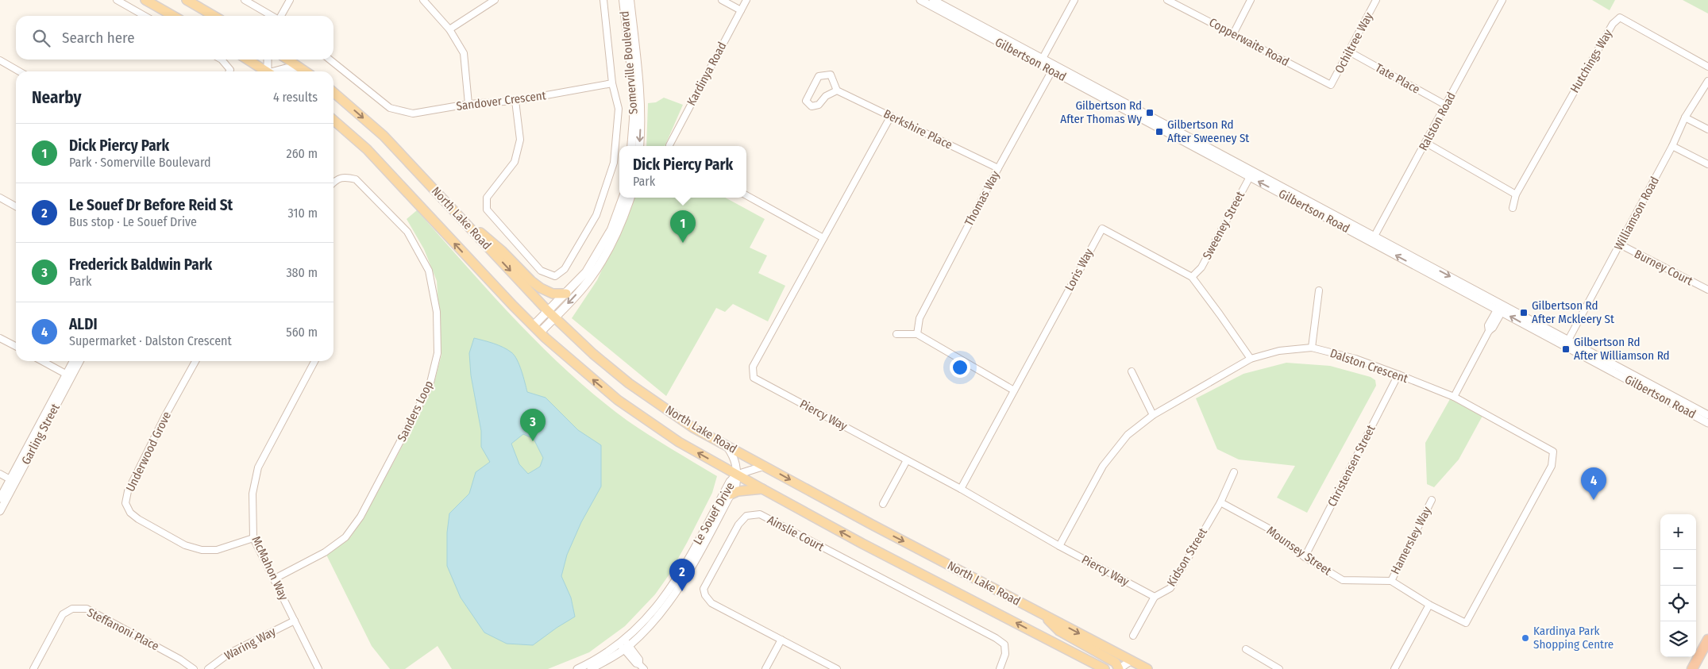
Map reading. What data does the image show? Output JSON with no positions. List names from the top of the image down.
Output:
{
  "streets": {
    "main road": ["Somerville Boulevard", "North Lake Road"],
    "street": [
      "Copperwaite Road",
      "Ochiltree Way",
      "Gilbertson Road",
      "Hutchings Way",
      "Kardinya Road",
      "Tate Place",
      "Sandover Crescent",
      "Ralston Road",
      "Berkshire Place",
      "Thomas Way",
      "Williamson Road",
      "Sweeney Street",
      "Burney Court",
      "Loris Way",
      "Dalston Crescent",
      "Sanders Loop",
      "Piercy Way",
      "Garling Street",
      "Underwood Grove",
      "Christensen Street",
      "Le Souef Drive",
      "Ainslie Court",
      "Hamersley Way",
      "Mounsey Street",
      "Kidson Street",
      "McMahon Way",
      "Steffanoni Place",
      "Waring Way"
    ]
  },
  "crossings": [
    ["Copperwaite Road", "Ochiltree Way"],
    ["Ochiltree Way", "Tate Place"],
    ["Gilbertson Road", "Ralston Road"],
    ["Gilbertson Road", "Thomas Way"],
    ["Gilbertson Road", "Williamson Road"],
    ["Gilbertson Road", "Sweeney Street"],
    ["Tate Place", "Ralston Road"],
    ["Berkshire Place", "Thomas Way"],
    ["Berkshire Place", "Piercy Way"],
    ["Williamson Road", "Burney Court"],
    ["North Lake Road", "Le Souef Drive"],
    ["Sweeney Street", "Loris Way"],
    ["Loris Way", "Dalston Crescent"],
    ["Loris Way", "Piercy Way"],
    ["Dalston Crescent", "Piercy Way"],
    ["Dalston Crescent", "Christensen Street"],
    ["Sanders Loop", "McMahon Way"],
    ["Piercy Way", "Kidson Street"],
    ["Underwood Grove", "McMahon Way"],
    ["Christensen Street", "Mounsey Street"],
    ["Hamersley Way", "Mounsey Street"],
    ["Mounsey Street", "Kidson Street"],
    ["McMahon Way", "Waring Way"]
  ],
  "places": {
    "transit": [
      "Gilbertson Rd After Thomas Wy",
      "Gilbertson Rd After Sweeney St",
      "Gilbertson Rd After Mckleery St",
      "Gilbertson Rd After Williamson Rd"
    ],
    "other": ["Kardinya Park Shopping Centre"]
  },
  "page": {
    "search": "Search here",
    "heading": ["Nearby", "4 results"],
    "list": [
      {
        "mark": "1",
        "name": "Dick Piercy Park",
        "note": "Park · Somerville Boulevard",
        "value": "260 m"
      },
      {
        "mark": "2",
        "name": "Le Souef Dr Before Reid St",
        "note": "Bus stop · Le Souef Drive",
        "value": "310 m"
      },
      {
        "mark": "3",
        "name": "Frederick Baldwin Park",
        "note": "Park",
        "value": "380 m"
      },
      {
        "mark": "4",
        "name": "ALDI",
        "note": "Supermarket · Dalston Crescent",
        "value": "560 m"
      }
    ],
    "popup": ["Dick Piercy Park", "Park"],
    "pins": [
      "1",
      "3",
      "4",
      "2"
    ],
    "map_buttons": ["+", "−"]
  }
}
